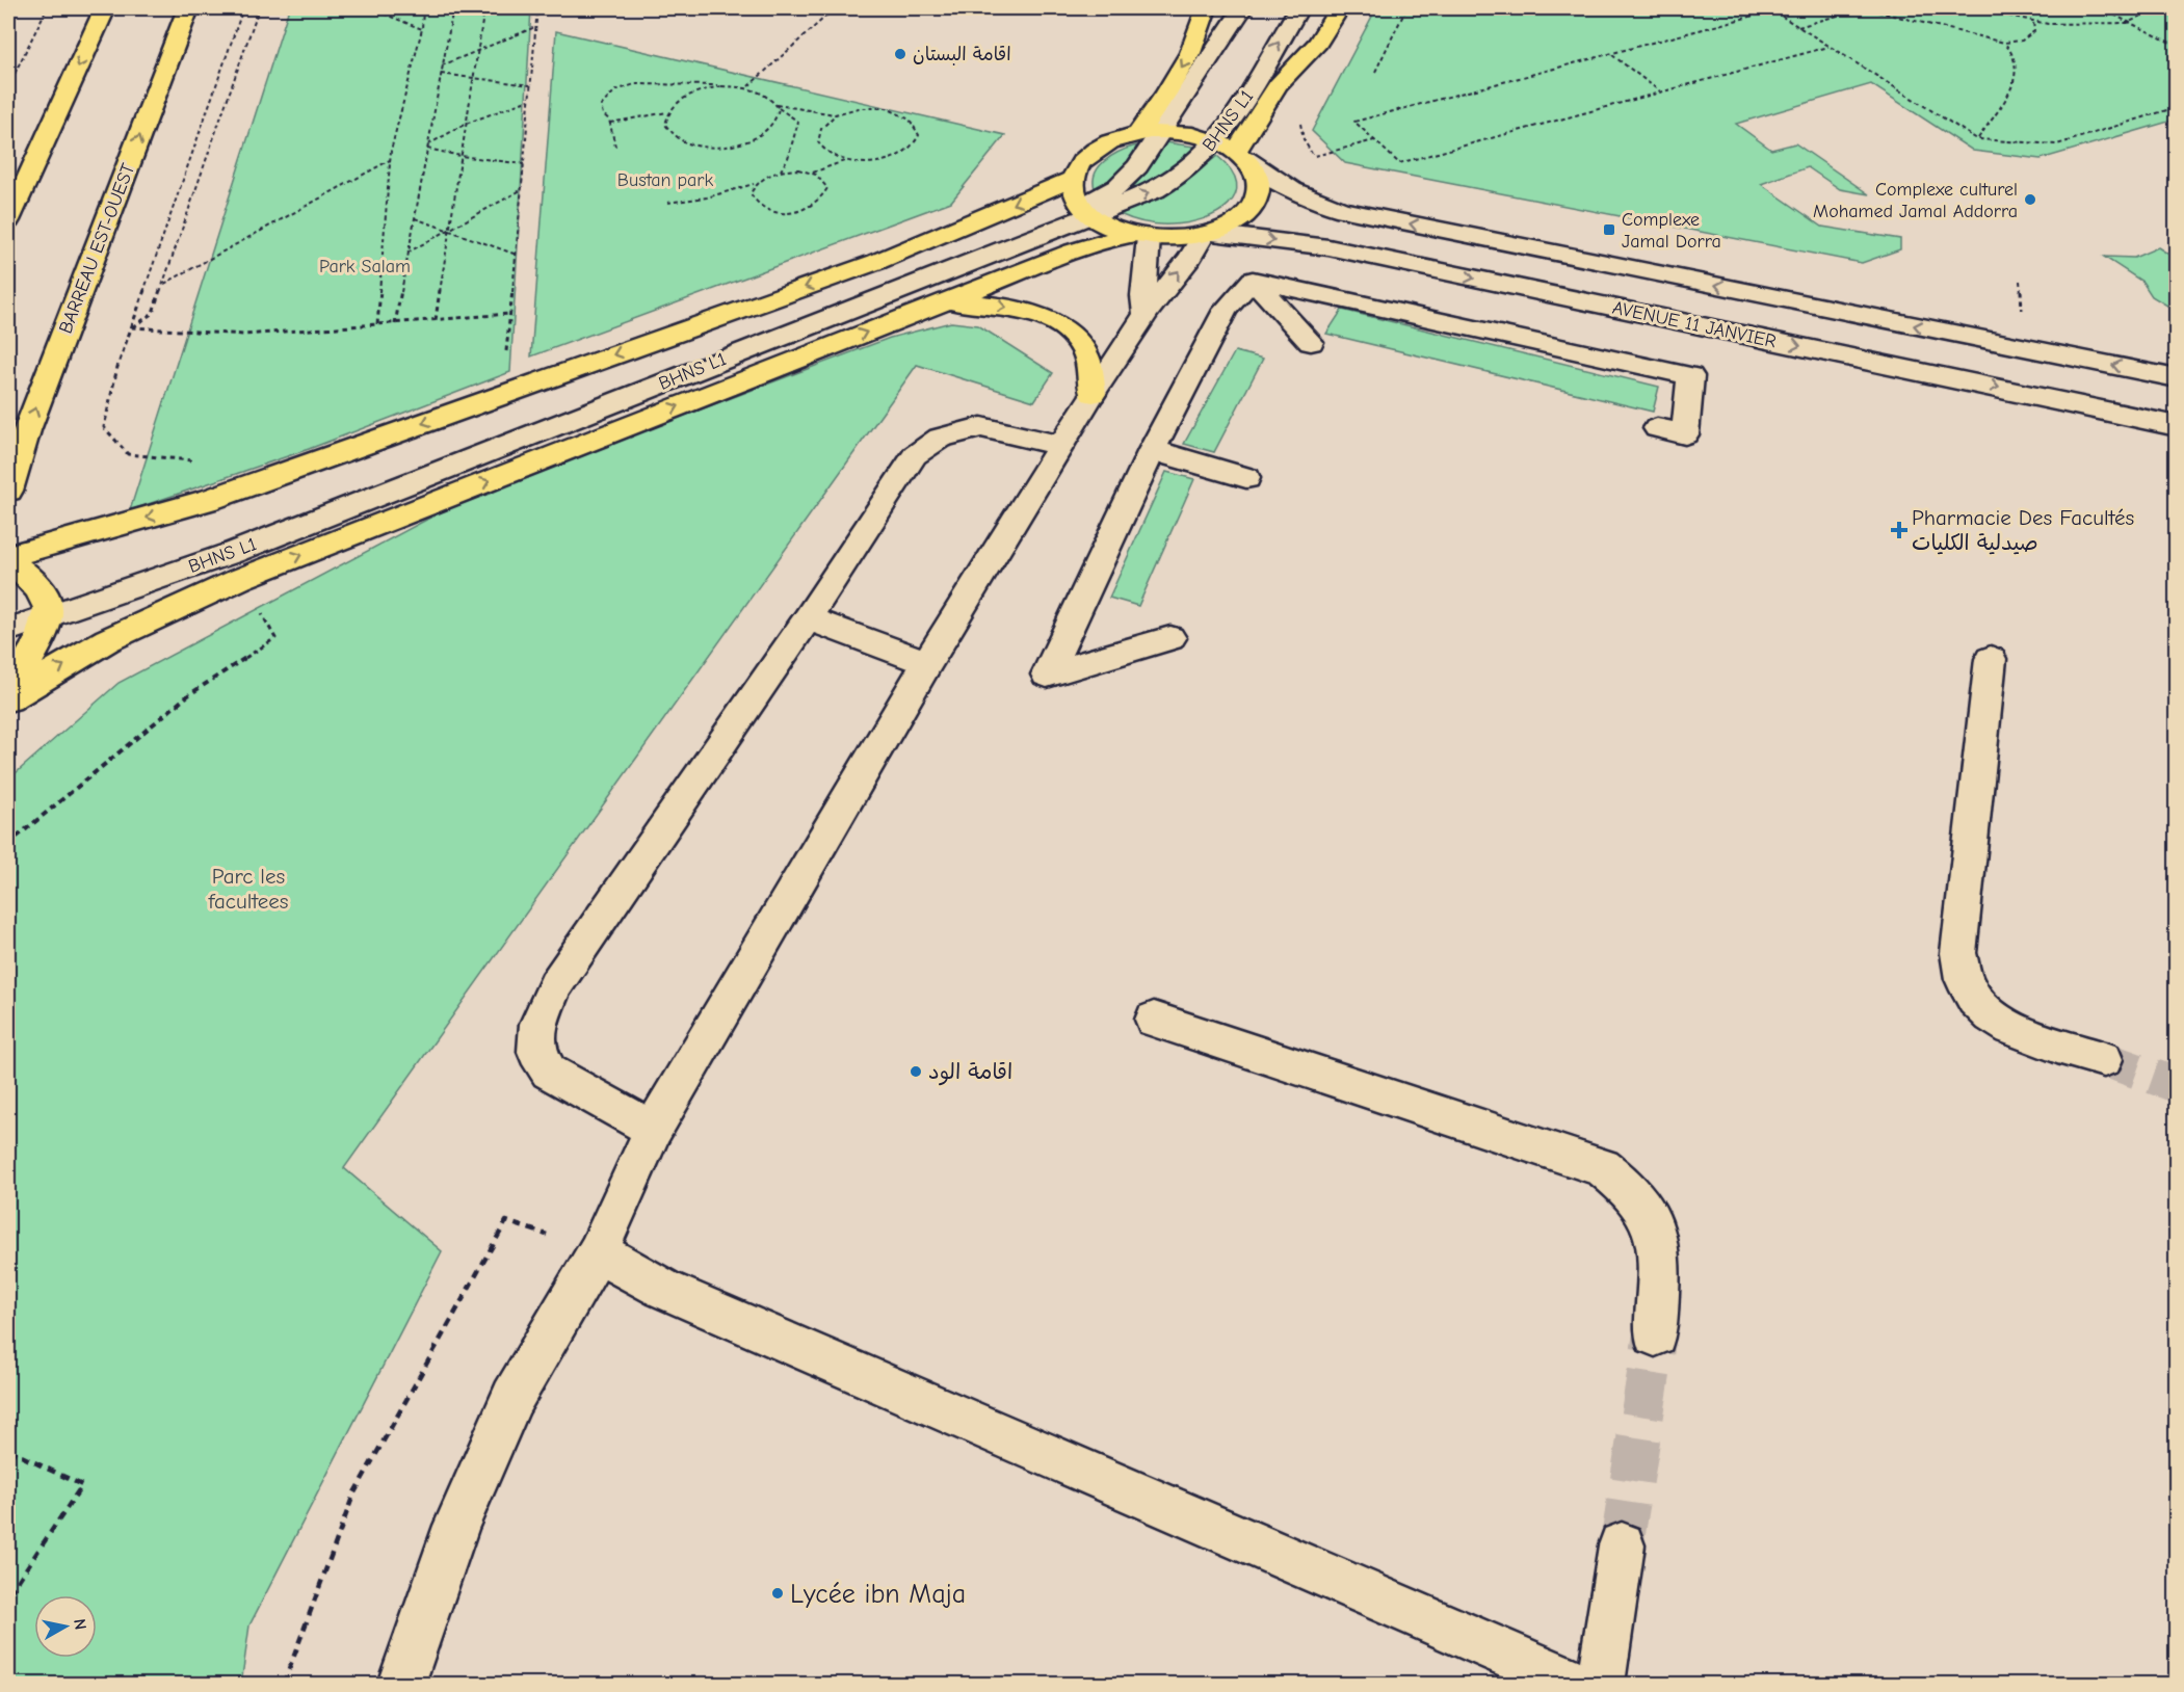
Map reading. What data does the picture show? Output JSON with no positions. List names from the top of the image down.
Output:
{
  "streets": {
    "main road": ["BARREAU EST-OUEST"],
    "street": ["BHNS L1", "AVENUE 11 JANVIER"]
  },
  "crossings": [
    ["BHNS L1", "AVENUE 11 JANVIER"]
  ],
  "parks": ["Bustan park", "Park Salam", "Parc les facultees"],
  "places": {
    "other": [
      "اقامة البستان",
      "Complexe culturel Mohamed Jamal Addorra",
      "اقامة الود",
      "Lycée ibn Maja"
    ],
    "transit": ["Complexe Jamal Dorra"],
    "health": ["Pharmacie Des Facultés صيدلية الكليات"]
  },
  "north": "right"
}
